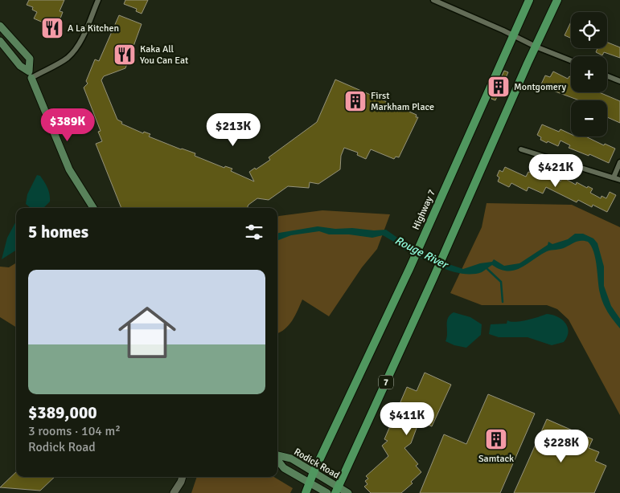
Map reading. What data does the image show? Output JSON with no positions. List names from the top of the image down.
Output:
{
  "streets": {
    "main road": ["Highway 7", "7", "Rodick Road"]
  },
  "crossings": [
    ["Highway 7", "Rodick Road"],
    ["7", "Rodick Road"]
  ],
  "water": ["Rouge River"],
  "places": {
    "restaurant": ["A La Kitchen", "Kaka All You Can Eat"],
    "building": ["Montgomery", "First Markham Place", "Samtack"]
  },
  "page": {
    "map_buttons": ["+", "−"],
    "price": [
      "$389K",
      "$213K",
      "$421K",
      "$411K",
      "$228K"
    ],
    "heading": "5 homes",
    "list": [
      {
        "name": "$389,000",
        "note": "3 rooms · 104 m² · Rodick Road"
      }
    ]
  }
}
